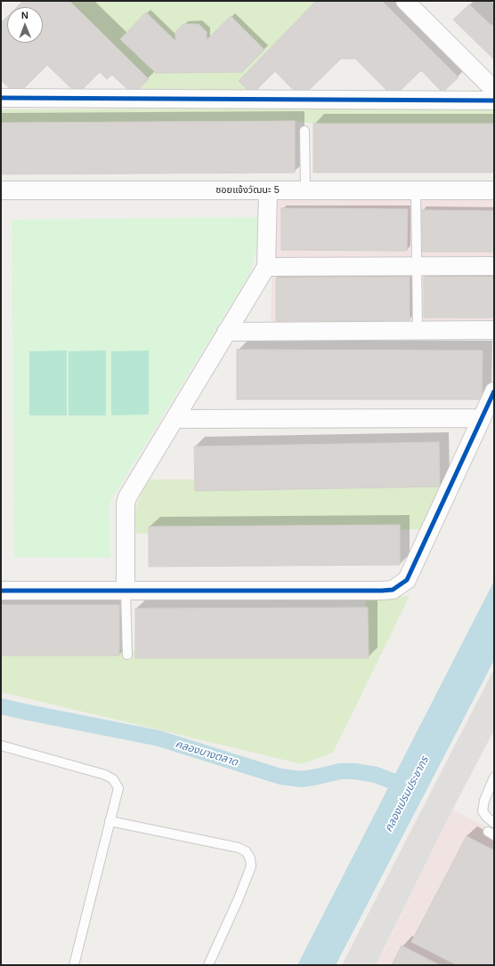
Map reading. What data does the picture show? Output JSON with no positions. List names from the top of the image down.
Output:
{
  "streets": {
    "street": ["ซอยแจ้งวัฒนะ 5"]
  },
  "water": ["คลองบางตลาด", "คลองเปรมประชากร"],
  "north": "top"
}
